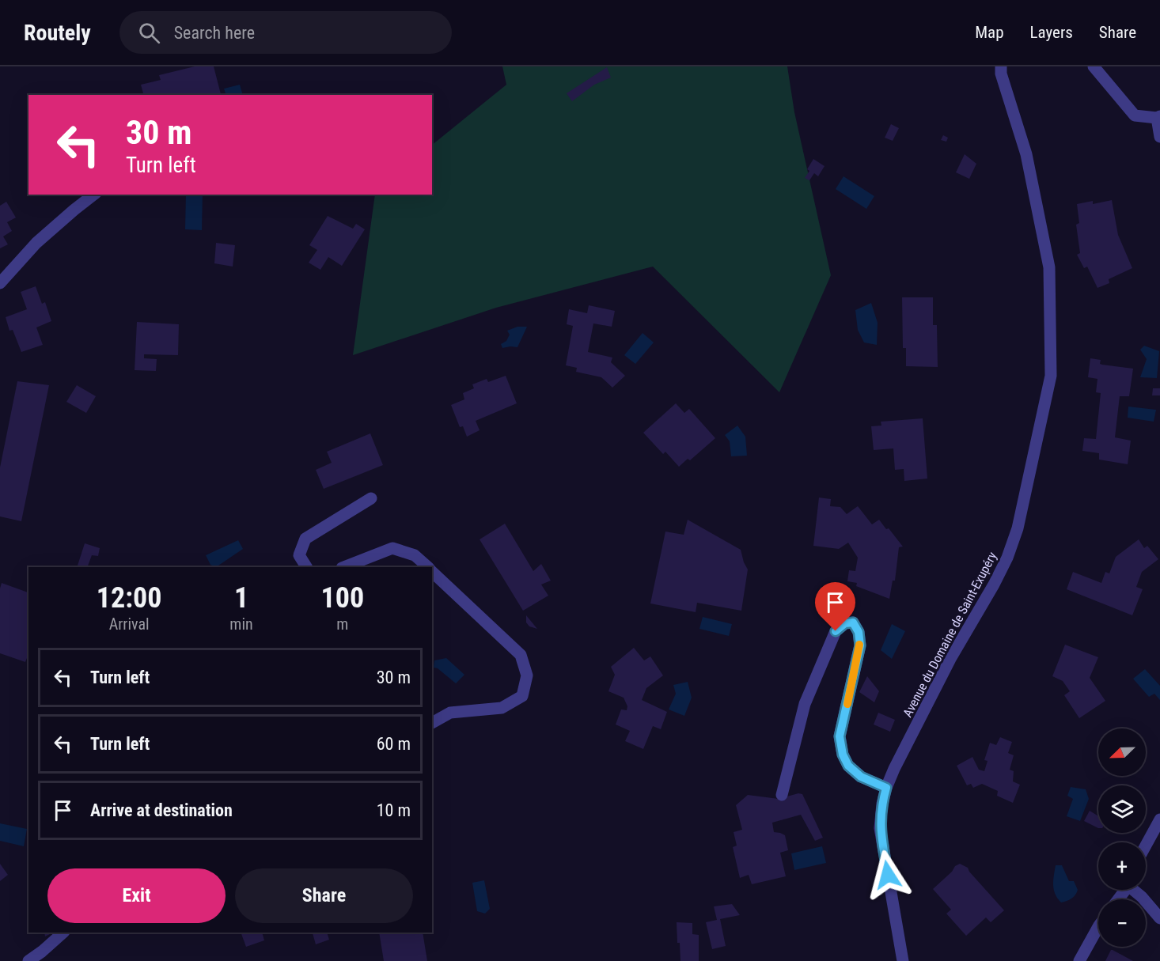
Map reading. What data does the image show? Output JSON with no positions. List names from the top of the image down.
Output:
{
  "streets": {
    "street": ["Avenue du Domaine de Saint-Exupéry"]
  },
  "north": "bottom left",
  "page": {
    "header": "Routely",
    "search": "Search here",
    "nav": ["Map", "Layers", "Share"],
    "turn": ["30 m", "Turn left"],
    "eta": [
      "12:00",
      "Arrival",
      "1",
      "min",
      "100",
      "m"
    ],
    "list": [
      {
        "name": "Turn left",
        "value": "30 m"
      },
      {
        "name": "Turn left",
        "value": "60 m"
      },
      {
        "name": "Arrive at destination",
        "value": "10 m"
      }
    ],
    "map_buttons": ["+", "−"],
    "buttons": ["Exit", "Share"]
  }
}
